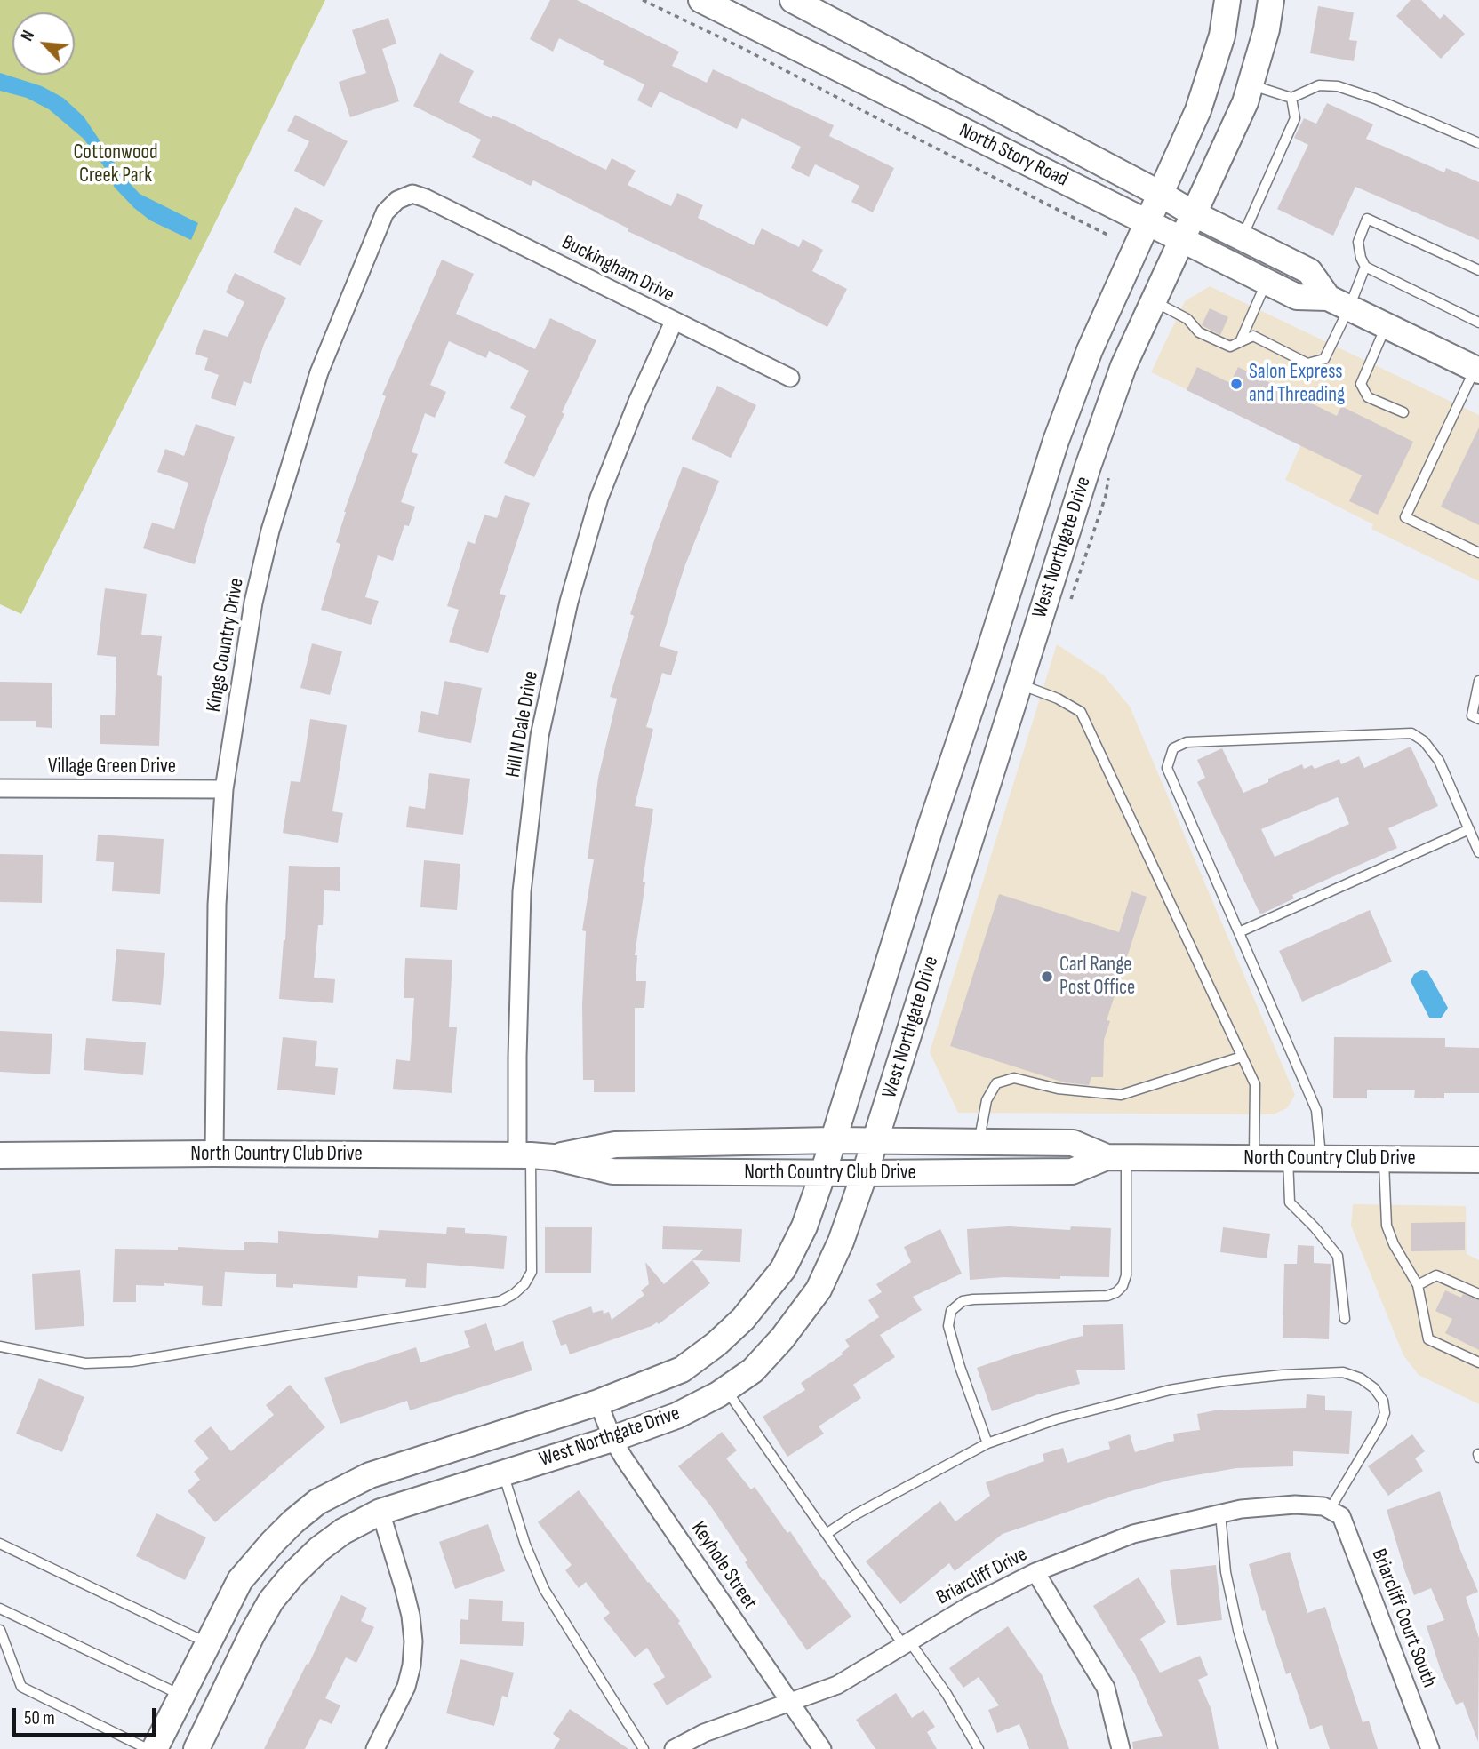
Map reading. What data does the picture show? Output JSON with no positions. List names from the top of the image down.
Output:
{
  "streets": {
    "main road": ["North Story Road", "West Northgate Drive", "North Country Club Drive"],
    "street": [
      "Buckingham Drive",
      "Kings Country Drive",
      "Hill N Dale Drive",
      "Village Green Drive",
      "Keyhole Street",
      "Briarcliff Drive",
      "Briarcliff Court South"
    ]
  },
  "crossings": [
    ["North Story Road", "West Northgate Drive"],
    ["Buckingham Drive", "Kings Country Drive"],
    ["Buckingham Drive", "Hill N Dale Drive"],
    ["West Northgate Drive", "North Country Club Drive"],
    ["West Northgate Drive", "Keyhole Street"],
    ["Kings Country Drive", "Village Green Drive"],
    ["Kings Country Drive", "North Country Club Drive"],
    ["Hill N Dale Drive", "North Country Club Drive"],
    ["Keyhole Street", "Briarcliff Drive"],
    ["Briarcliff Drive", "Briarcliff Court South"]
  ],
  "parks": ["Cottonwood Creek Park"],
  "places": ["Salon Express and Threading", "Carl Range Post Office"],
  "scale_bar": "50 m",
  "north": "top left"
}
